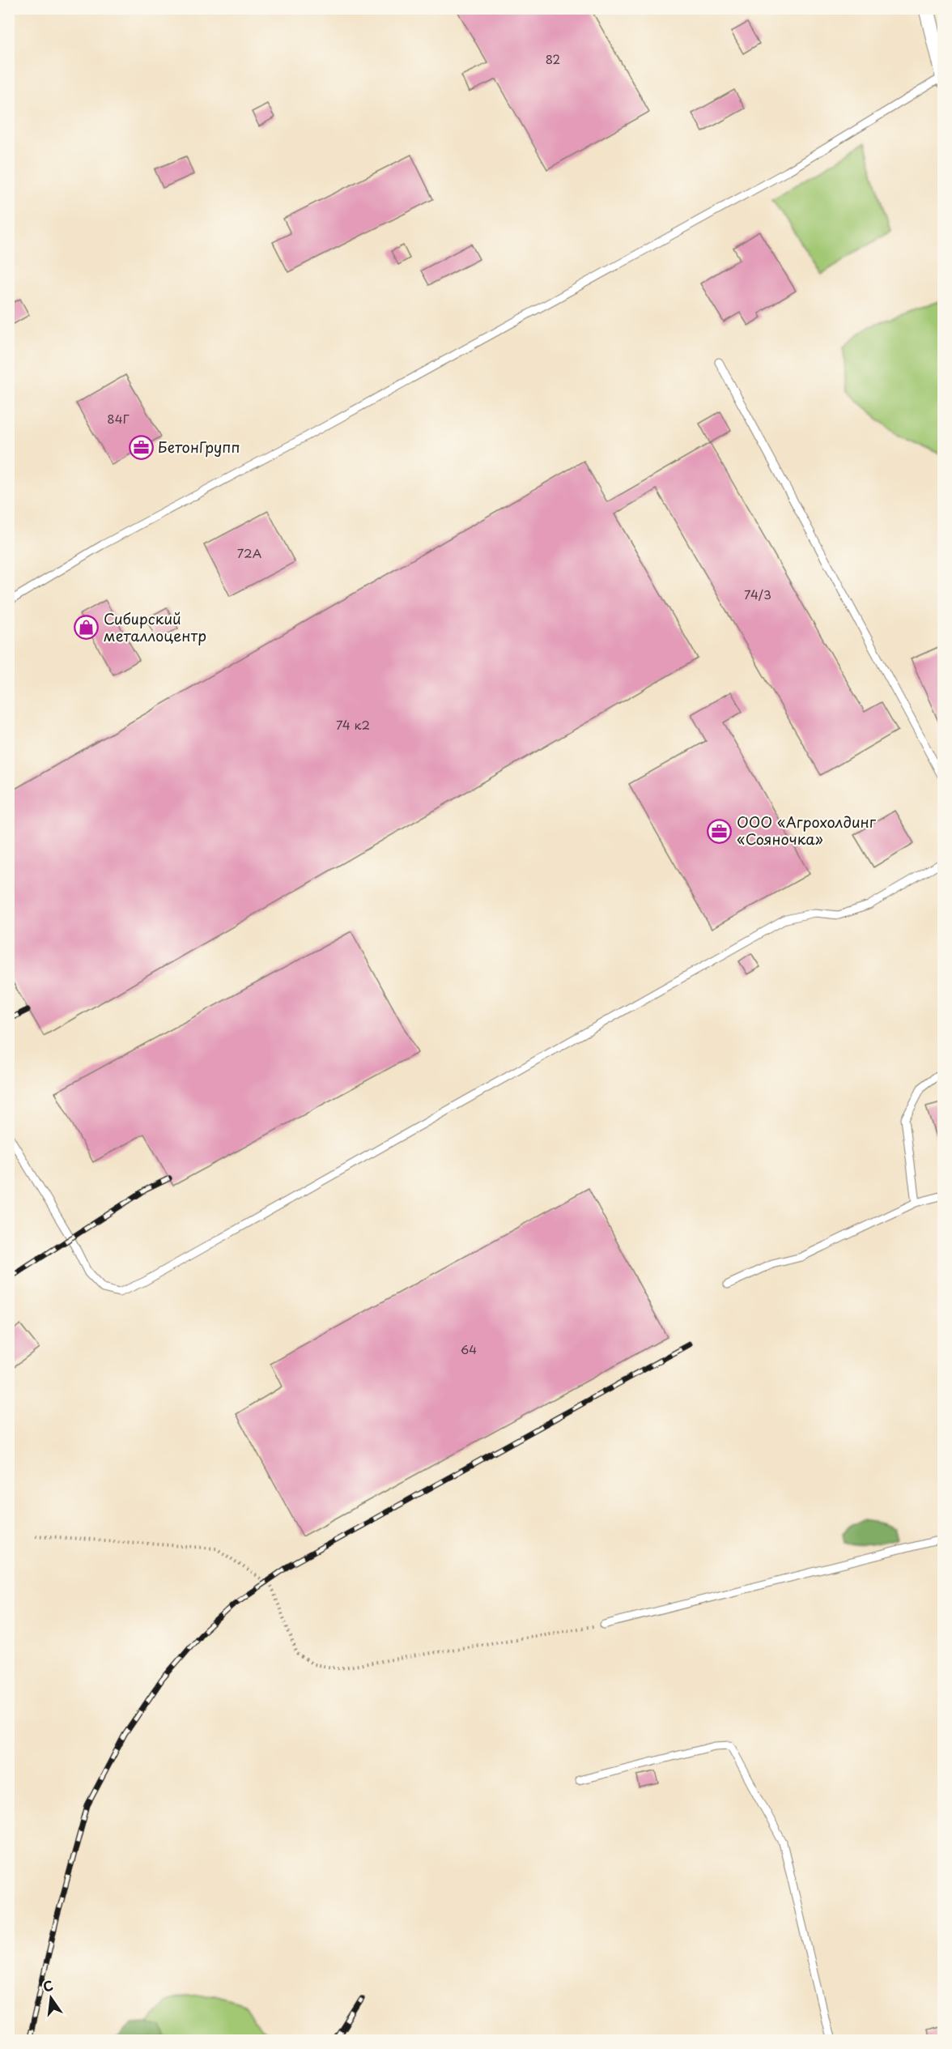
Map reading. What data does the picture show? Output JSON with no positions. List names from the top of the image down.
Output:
{
  "places": {
    "office": ["БетонГрупп", "ООО «Агрохолдинг «Сояночка»"],
    "shop": ["Сибирский металлоцентр"]
  },
  "house_numbers": [
    "82",
    "84Г",
    "72А",
    "74/3",
    "74 к2",
    "64"
  ],
  "north": "top"
}
